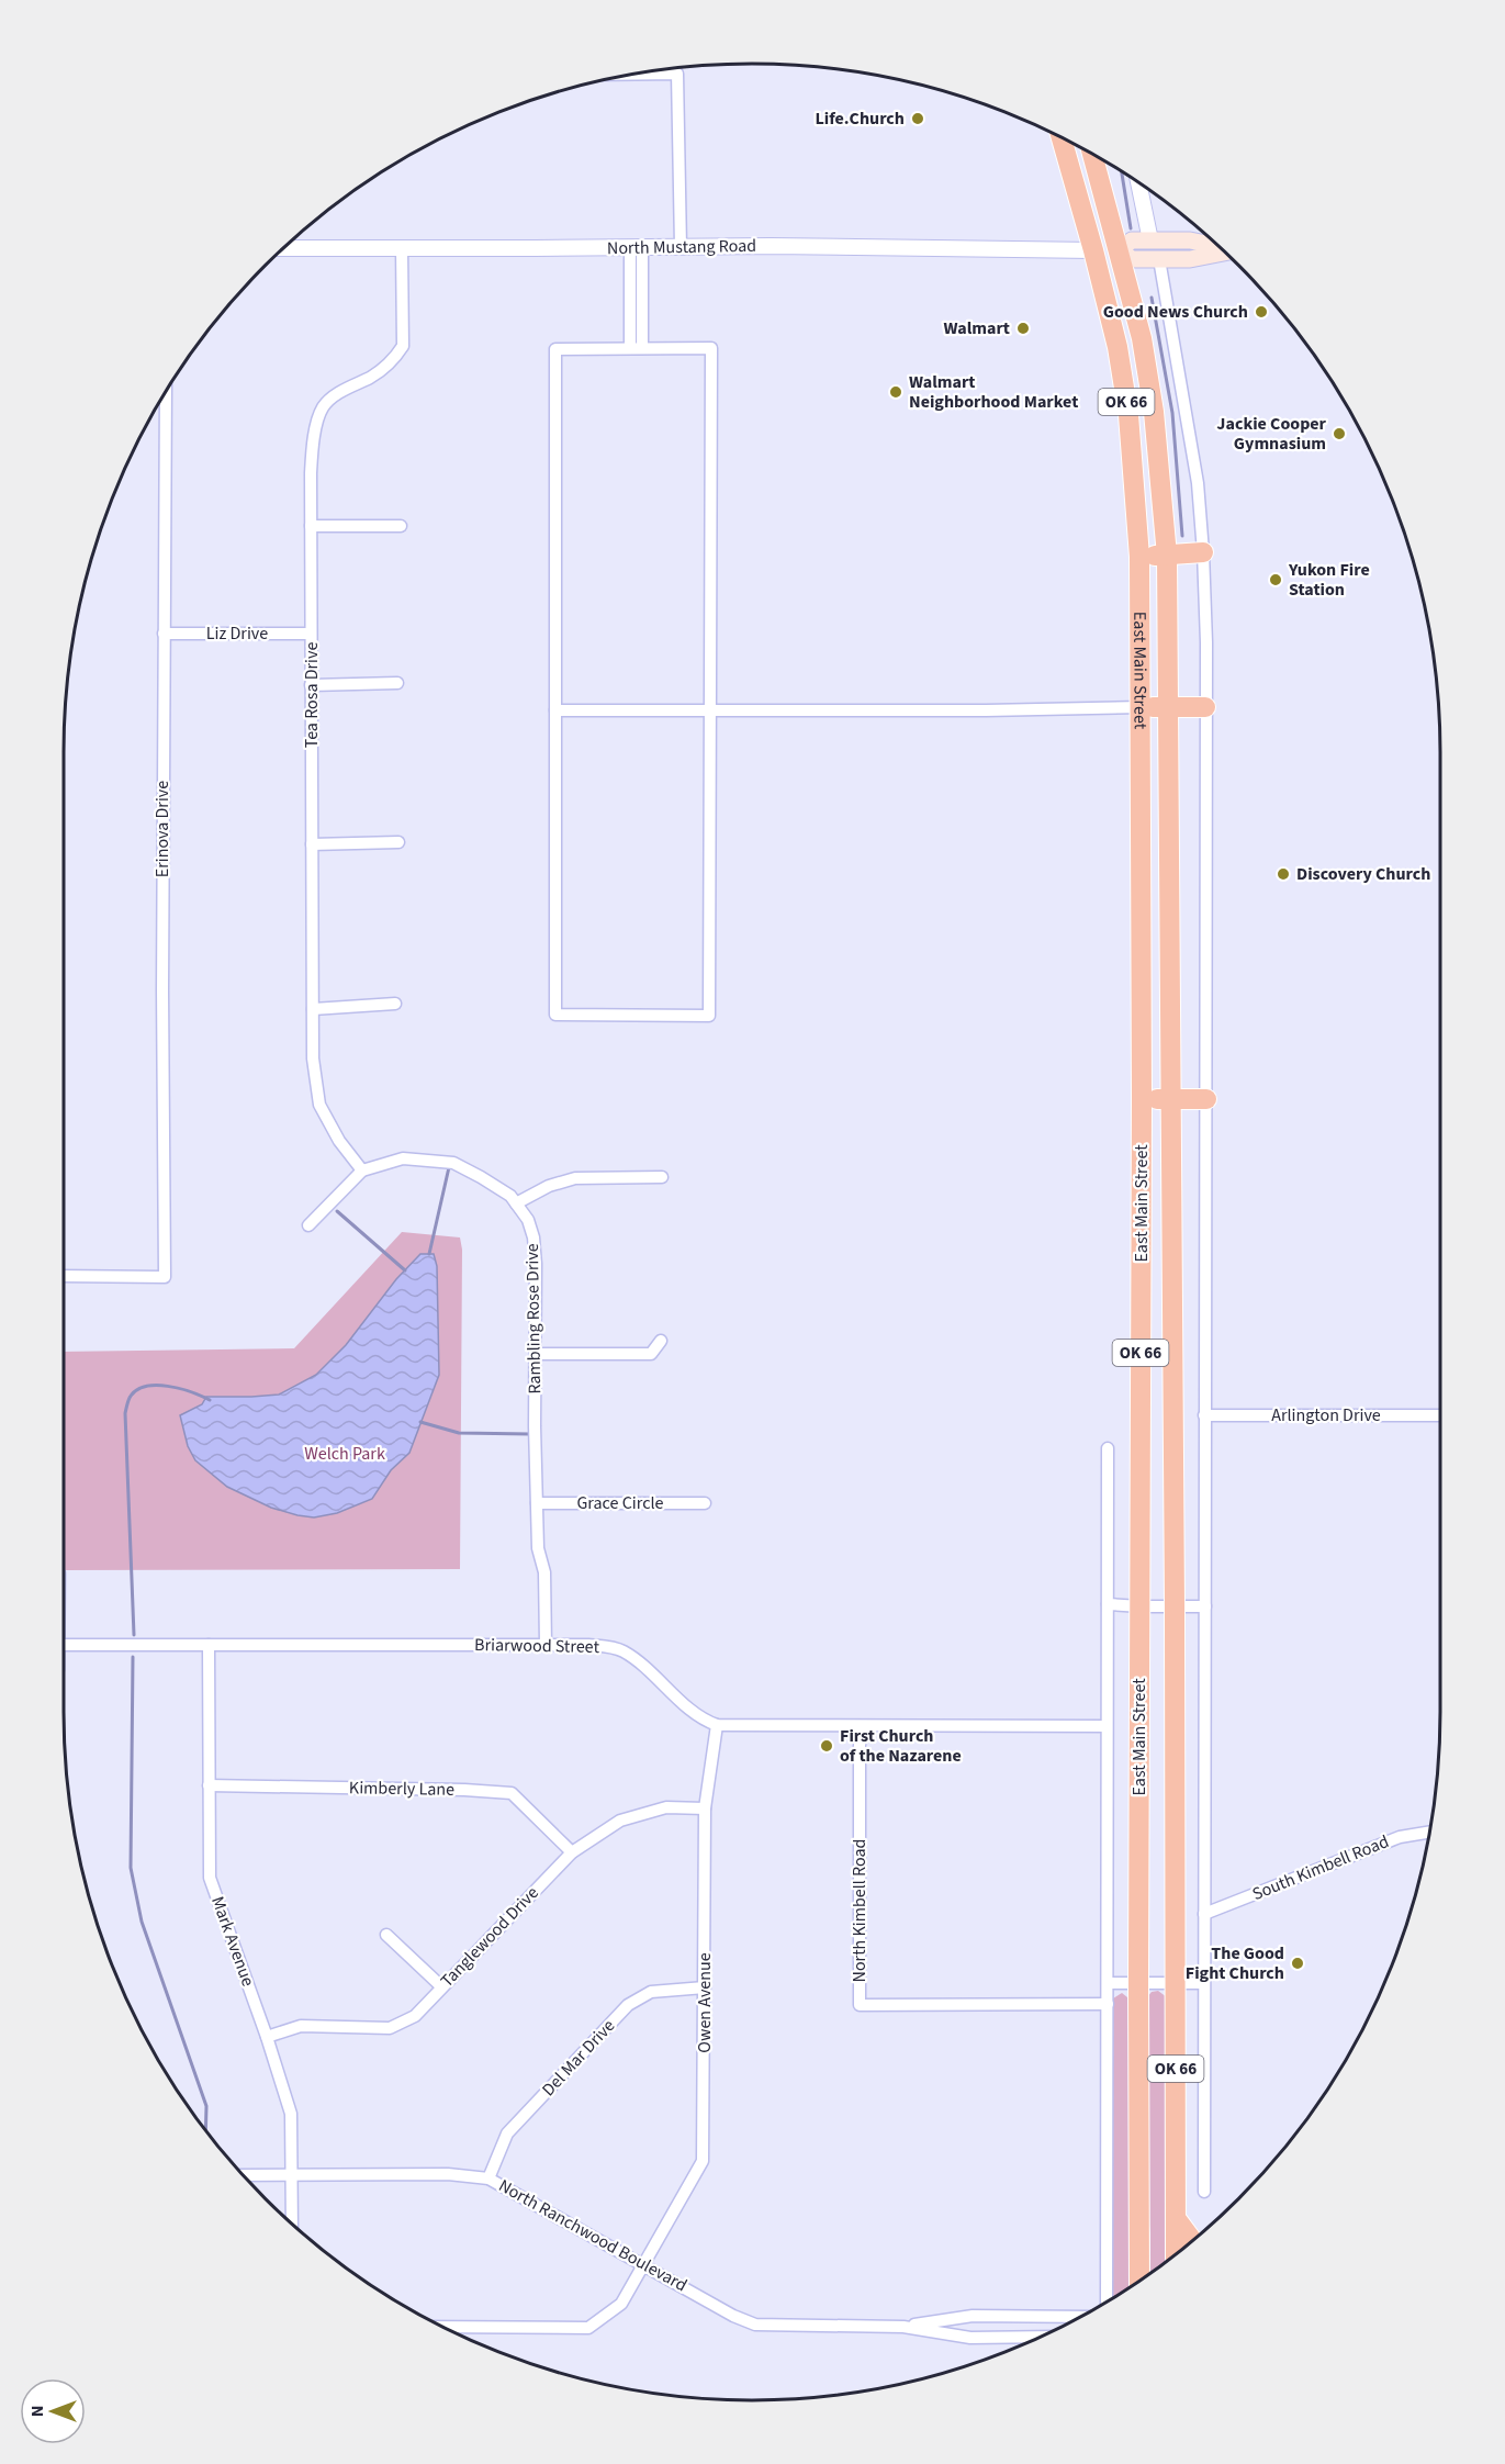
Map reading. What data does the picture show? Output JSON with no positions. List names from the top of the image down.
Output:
{
  "streets": {
    "highway": ["OK 66", "East Main Street"],
    "street": [
      "North Mustang Road",
      "Liz Drive",
      "Tea Rosa Drive",
      "Erinova Drive",
      "Rambling Rose Drive",
      "Arlington Drive",
      "Grace Circle",
      "Briarwood Street",
      "Kimberly Lane",
      "South Kimbell Road",
      "North Kimbell Road",
      "Tanglewood Drive",
      "Mark Avenue",
      "Owen Avenue",
      "Del Mar Drive",
      "North Ranchwood Boulevard"
    ]
  },
  "crossings": [
    ["North Mustang Road", "East Main Street"],
    ["North Mustang Road", "Tea Rosa Drive"],
    ["Liz Drive", "Tea Rosa Drive"],
    ["Liz Drive", "Erinova Drive"],
    ["East Main Street", "North Kimbell Road"],
    ["Tea Rosa Drive", "Rambling Rose Drive"],
    ["Rambling Rose Drive", "Grace Circle"],
    ["Rambling Rose Drive", "Briarwood Street"],
    ["Briarwood Street", "Mark Avenue"],
    ["Briarwood Street", "Owen Avenue"],
    ["Kimberly Lane", "Tanglewood Drive"],
    ["Kimberly Lane", "Mark Avenue"],
    ["Tanglewood Drive", "Mark Avenue"],
    ["Tanglewood Drive", "Owen Avenue"],
    ["Mark Avenue", "North Ranchwood Boulevard"],
    ["Owen Avenue", "Del Mar Drive"],
    ["Owen Avenue", "North Ranchwood Boulevard"],
    ["Del Mar Drive", "North Ranchwood Boulevard"]
  ],
  "parks": ["Welch Park"],
  "places": [
    "Life.Church",
    "Good News Church",
    "Walmart",
    "Walmart Neighborhood Market",
    "Jackie Cooper Gymnasium",
    "Yukon Fire Station",
    "Discovery Church",
    "First Church of the Nazarene",
    "The Good Fight Church"
  ],
  "north": "left"
}
